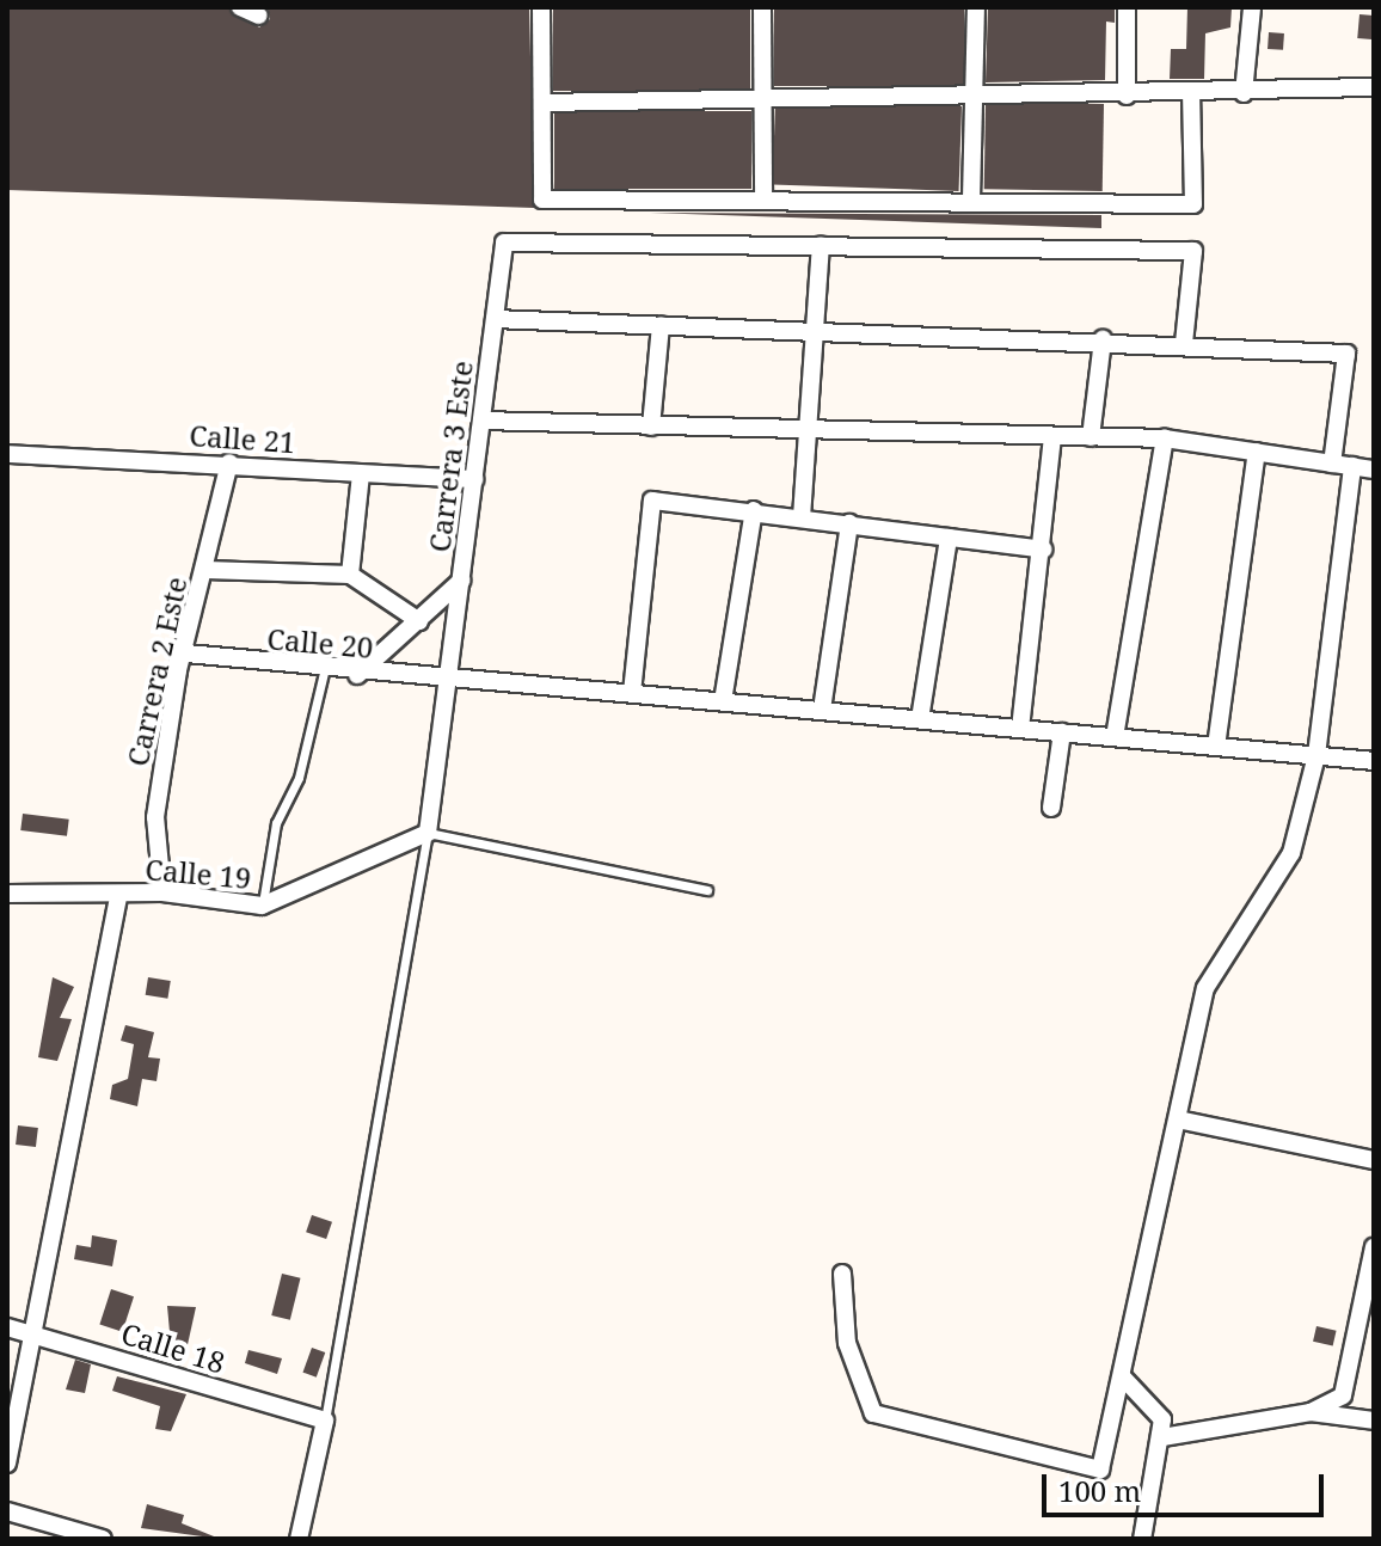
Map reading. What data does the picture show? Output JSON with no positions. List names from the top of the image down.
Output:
{
  "streets": {
    "street": [
      "Calle 21",
      "Carrera 3 Este",
      "Calle 20",
      "Carrera 2 Este",
      "Calle 19",
      "Calle 18"
    ]
  },
  "crossings": [
    ["Calle 21", "Carrera 3 Este"],
    ["Calle 21", "Carrera 2 Este"],
    ["Carrera 3 Este", "Calle 20"],
    ["Carrera 3 Este", "Calle 19"],
    ["Calle 20", "Carrera 2 Este"],
    ["Carrera 2 Este", "Calle 19"]
  ],
  "scale_bar": "100 m"
}
